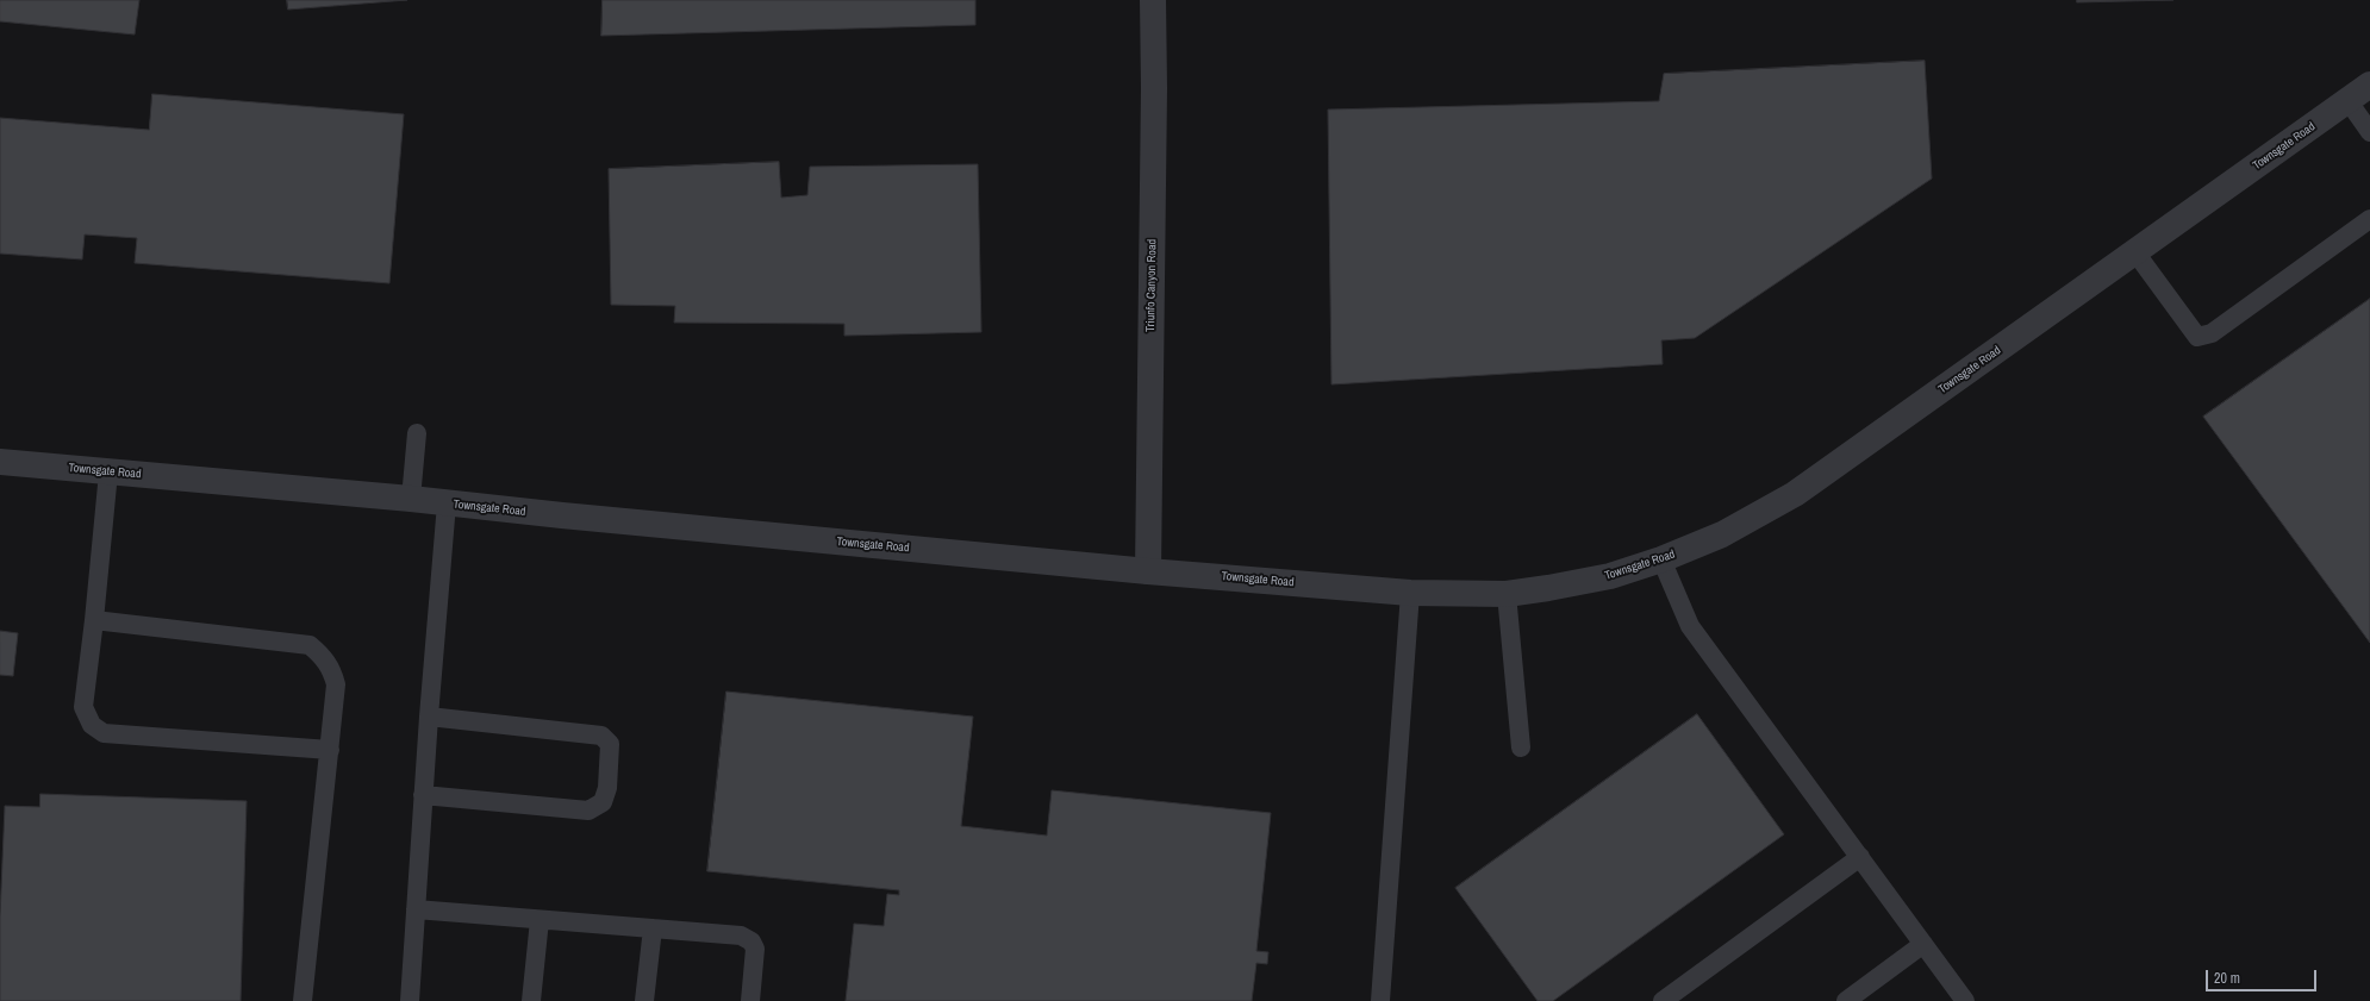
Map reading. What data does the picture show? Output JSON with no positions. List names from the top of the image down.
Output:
{
  "streets": {
    "street": ["Townsgate Road", "Triunfo Canyon Road"]
  },
  "crossings": [
    ["Townsgate Road", "Triunfo Canyon Road"]
  ],
  "scale_bar": "20 m"
}
